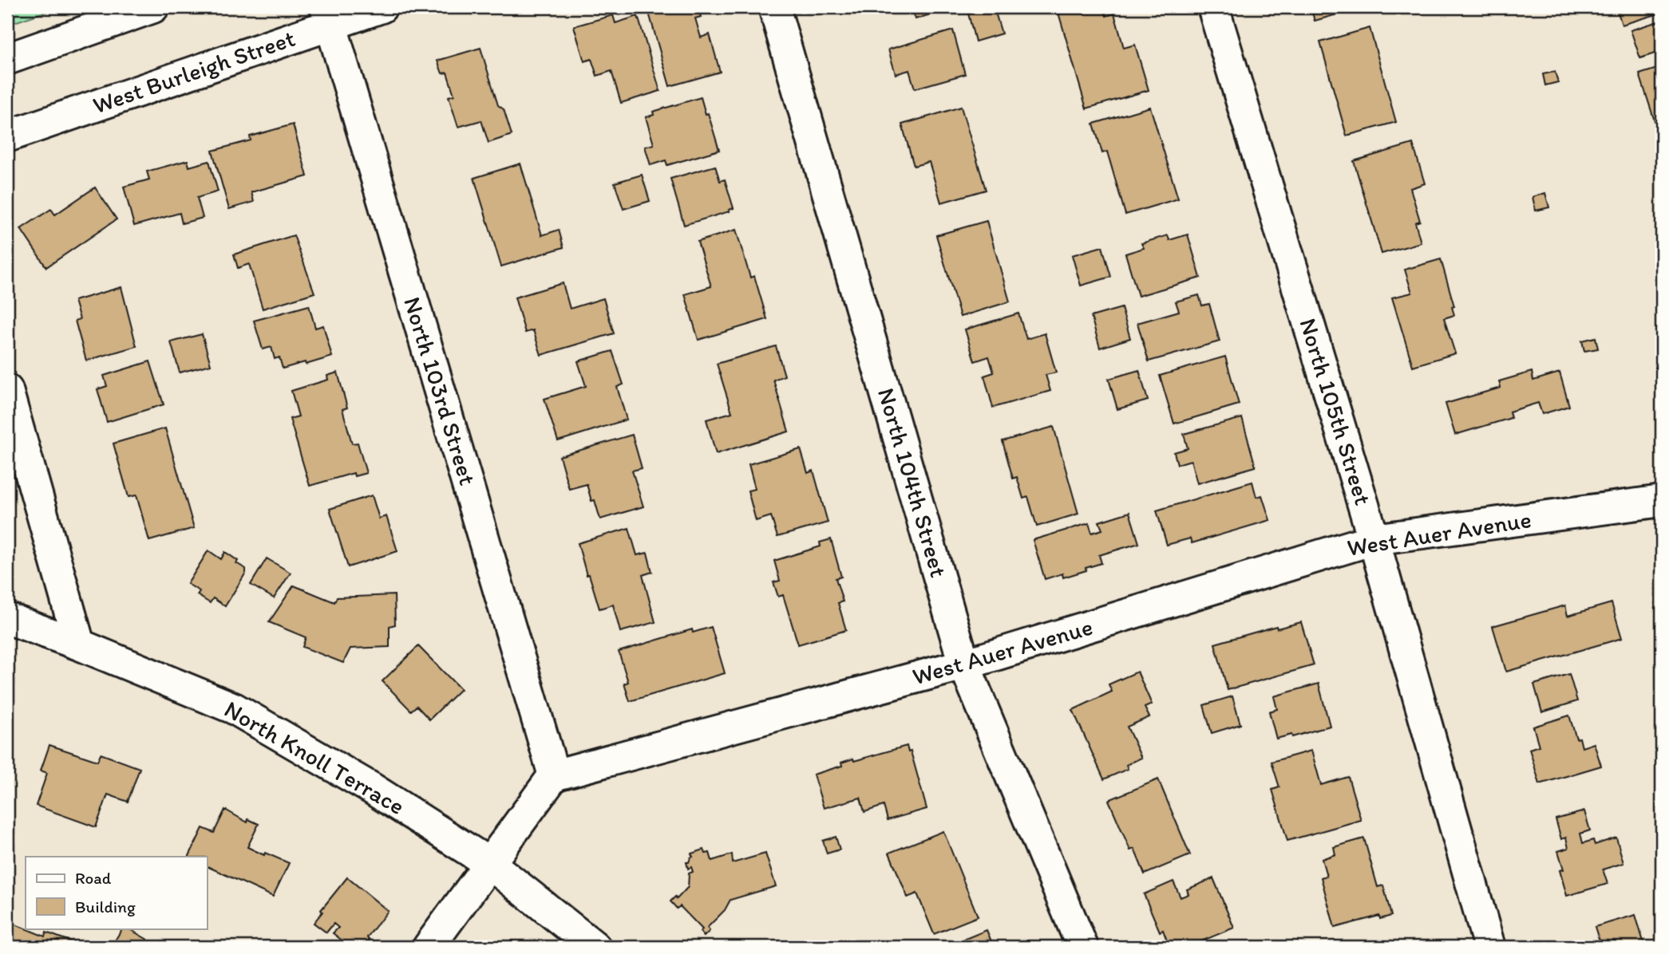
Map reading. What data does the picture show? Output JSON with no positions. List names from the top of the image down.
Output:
{
  "streets": {
    "street": [
      "West Burleigh Street",
      "North 103rd Street",
      "North 105th Street",
      "North 104th Street",
      "West Auer Avenue",
      "North Knoll Terrace"
    ]
  },
  "crossings": [
    ["West Burleigh Street", "North 103rd Street"],
    ["North 103rd Street", "West Auer Avenue"],
    ["North 105th Street", "West Auer Avenue"],
    ["North 104th Street", "West Auer Avenue"]
  ],
  "legend": ["Road", "Building"]
}
